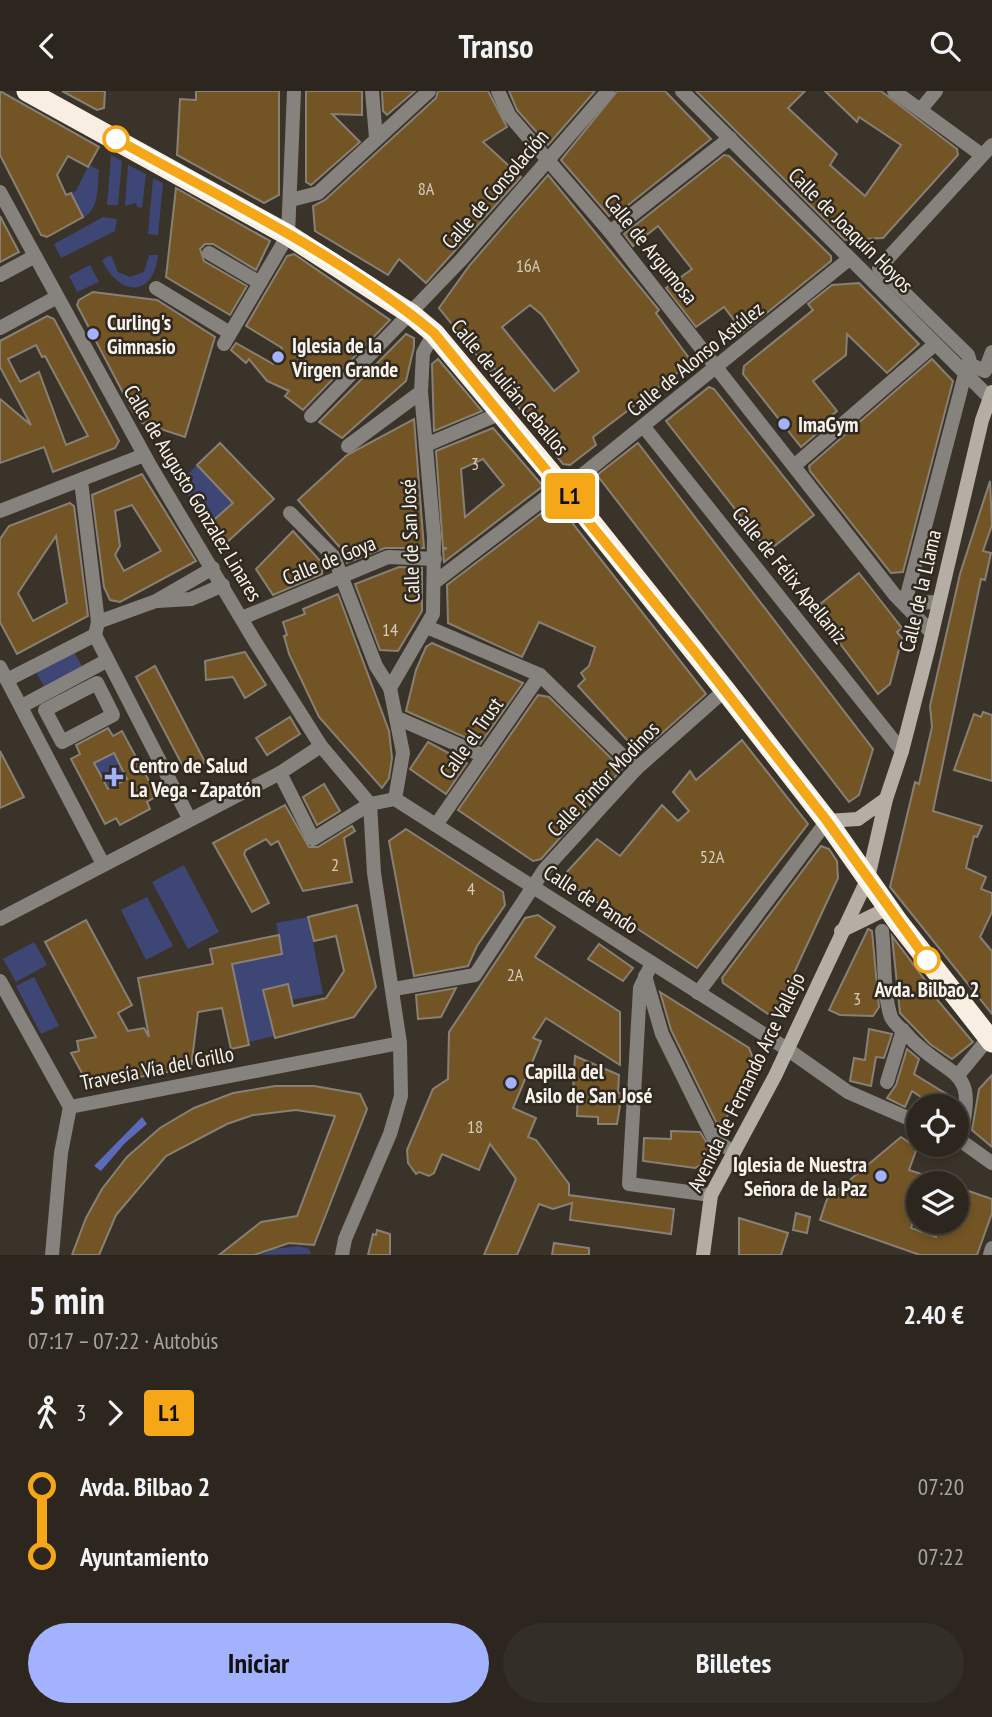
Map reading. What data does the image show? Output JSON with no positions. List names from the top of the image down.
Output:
{
  "streets": {
    "highway": ["Calle de Julián Ceballos"],
    "main road": ["Calle de la Llama", "Avenida de Fernando Arce Vallejo"],
    "street": [
      "Calle de Consolación",
      "Calle de Joaquín Hoyos",
      "Calle de Argumosa",
      "Calle de Alonso Astúlez",
      "Calle de Augusto Gonzalez Linares",
      "Calle de San José",
      "Calle de Goya",
      "Calle de Félix Apellaniz",
      "Calle el Trust",
      "Calle Pintor Modinos",
      "Calle de Pando",
      "Travesía Vía del Grillo"
    ]
  },
  "crossings": [
    ["Calle de Consolación", "Calle de Argumosa"],
    ["Calle de Consolación", "Calle de Julián Ceballos"],
    ["Calle de Joaquín Hoyos", "Calle de Alonso Astúlez"],
    ["Calle de Joaquín Hoyos", "Calle de la Llama"],
    ["Calle de Argumosa", "Calle de Alonso Astúlez"],
    ["Calle de Argumosa", "Calle de la Llama"],
    ["Calle de Alonso Astúlez", "Calle de Julián Ceballos"],
    ["Calle de Alonso Astúlez", "Calle de San José"],
    ["Calle de Alonso Astúlez", "Calle de Félix Apellaniz"],
    ["Calle de Julián Ceballos", "Calle de la Llama"],
    ["Calle de Julián Ceballos", "Calle Pintor Modinos"],
    ["Calle de Julián Ceballos", "Avenida de Fernando Arce Vallejo"],
    ["Calle de Augusto Gonzalez Linares", "Calle de Goya"],
    ["Calle de San José", "Calle de Goya"],
    ["Calle de Félix Apellaniz", "Calle de la Llama"],
    ["Calle de la Llama", "Avenida de Fernando Arce Vallejo"],
    ["Calle el Trust", "Calle de Pando"],
    ["Calle Pintor Modinos", "Calle de Pando"],
    ["Calle de Pando", "Avenida de Fernando Arce Vallejo"]
  ],
  "places": {
    "other": [
      "Curling's Gimnasio",
      "Iglesia de la Virgen Grande",
      "ImaGym",
      "Avda. Bilbao 2",
      "Capilla del Asilo de San José",
      "Iglesia de Nuestra Señora de la Paz"
    ],
    "health": ["Centro de Salud La Vega - Zapatón"]
  },
  "lines": ["bus line L1"],
  "house_numbers": [
    "8A",
    "16A",
    "3",
    "14",
    "52A",
    "2",
    "4",
    "2A",
    "3",
    "18"
  ],
  "page": {
    "header": "Transo",
    "on_map": "L1",
    "heading": ["5 min", "07:17 – 07:22 · Autobús", "2.40 €"],
    "legs": ["3", "L1"],
    "list": [
      {
        "name": "Avda. Bilbao 2",
        "value": "07:20"
      },
      {
        "name": "Ayuntamiento",
        "value": "07:22"
      }
    ],
    "buttons": ["Iniciar", "Billetes"]
  }
}
